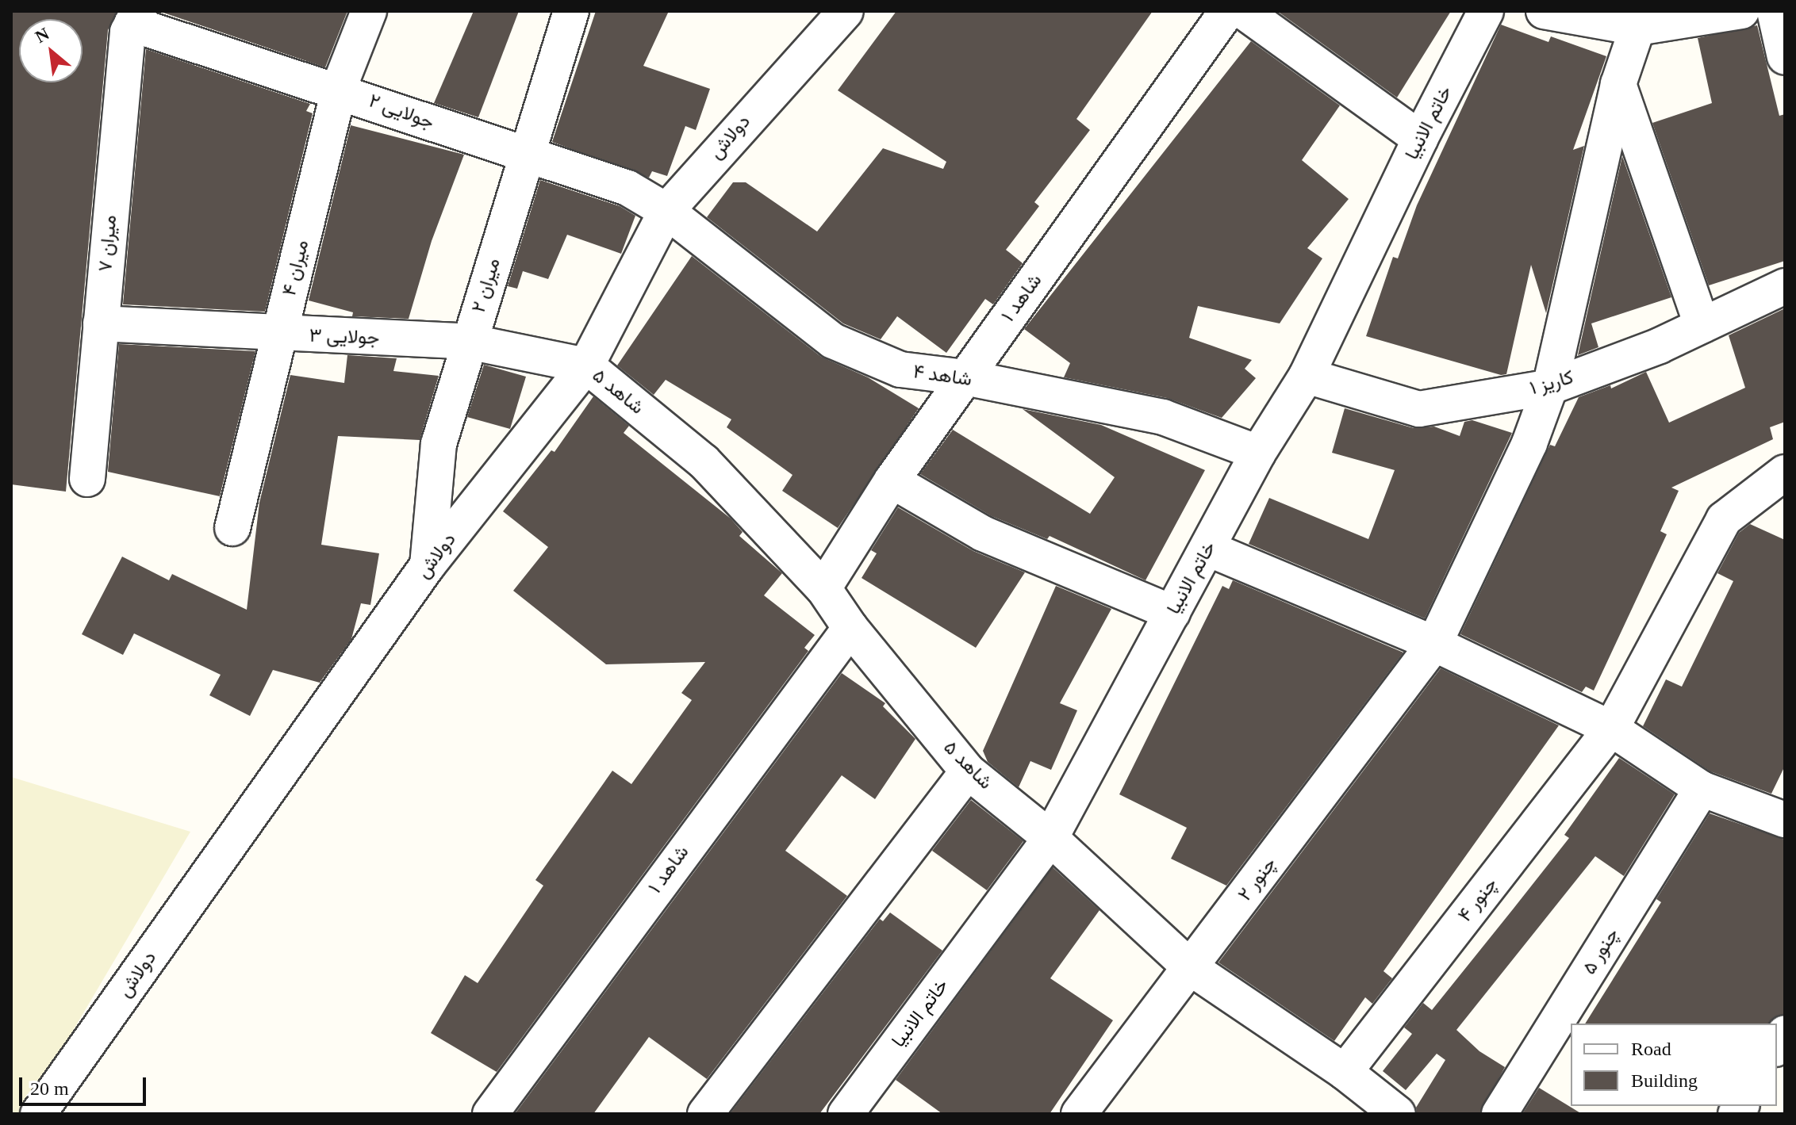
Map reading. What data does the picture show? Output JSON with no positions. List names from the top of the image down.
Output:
{
  "streets": {
    "street": [
      "جولایی ۲",
      "خاتم الانبیا",
      "دولاش",
      "میران ۷",
      "میران ۴",
      "میران ۲",
      "شاهد ۱",
      "جولایی ۳",
      "شاهد ۴",
      "کاریز ۱",
      "شاهد ۵",
      "چنور ۲",
      "چنور ۴",
      "چنور ۵"
    ]
  },
  "crossings": [
    ["جولایی ۲", "دولاش"],
    ["جولایی ۲", "میران ۷"],
    ["جولایی ۲", "میران ۴"],
    ["جولایی ۲", "میران ۲"],
    ["جولایی ۲", "شاهد ۴"],
    ["خاتم الانبیا", "شاهد ۴"],
    ["خاتم الانبیا", "کاریز ۱"],
    ["خاتم الانبیا", "شاهد ۵"],
    ["دولاش", "میران ۲"],
    ["دولاش", "جولایی ۳"],
    ["دولاش", "شاهد ۴"],
    ["دولاش", "شاهد ۵"],
    ["میران ۷", "جولایی ۳"],
    ["میران ۴", "جولایی ۳"],
    ["میران ۲", "جولایی ۳"],
    ["شاهد ۱", "شاهد ۴"],
    ["شاهد ۱", "شاهد ۵"],
    ["جولایی ۳", "شاهد ۵"],
    ["کاریز ۱", "چنور ۲"],
    ["شاهد ۵", "چنور ۲"],
    ["شاهد ۵", "چنور ۴"]
  ],
  "legend": ["Road", "Building"],
  "scale_bar": "20 m",
  "north": "top left"
}
